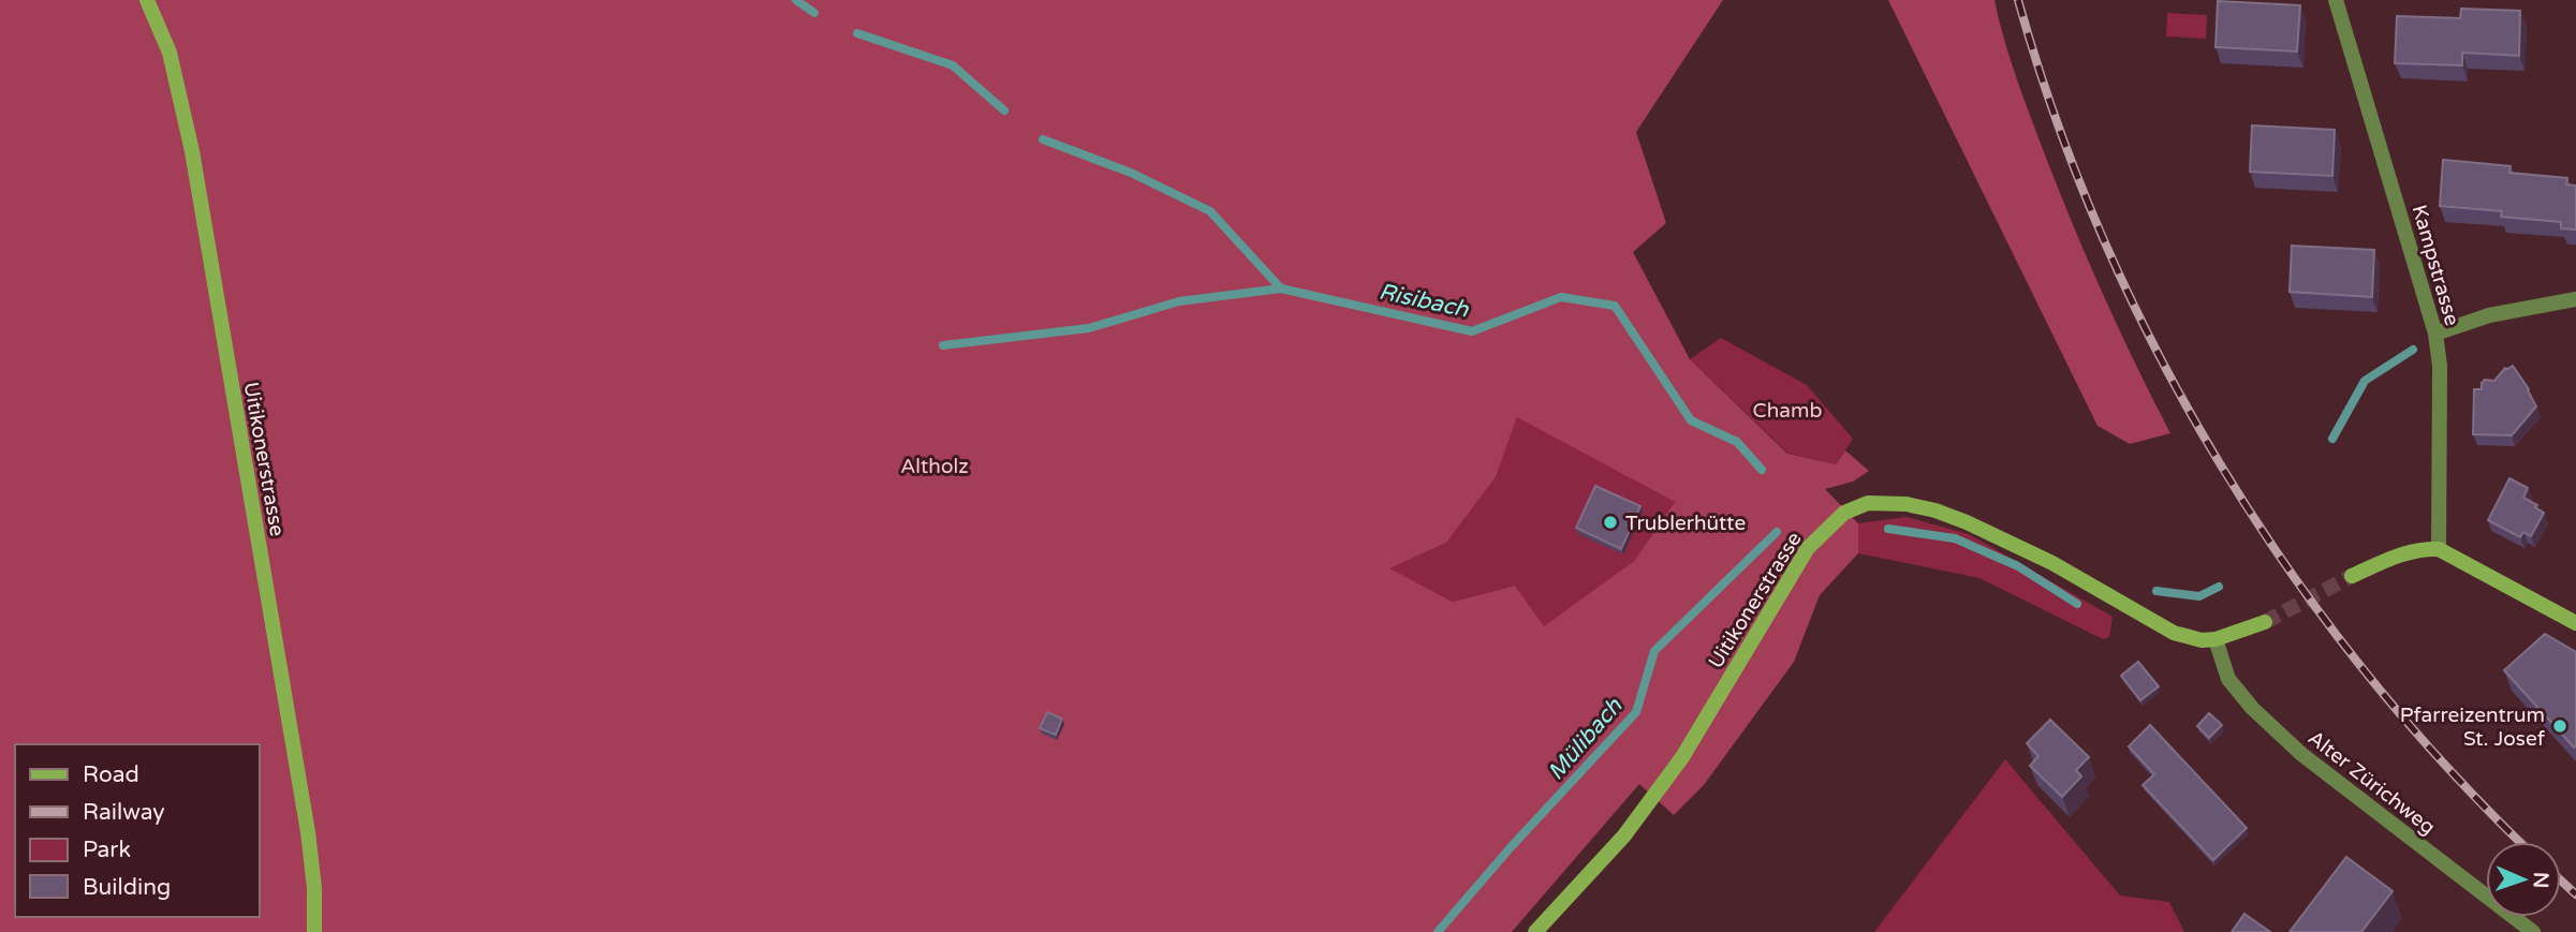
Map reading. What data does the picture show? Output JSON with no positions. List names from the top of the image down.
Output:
{
  "streets": {
    "street": ["Kampstrasse", "Uitikonerstrasse", "Alter Zürichweg"]
  },
  "crossings": [
    ["Uitikonerstrasse", "Alter Zürichweg"]
  ],
  "water": ["Risibach", "Mülibach"],
  "parks": ["Chamb", "Altholz"],
  "places": ["Trublerhütte", "Pfarreizentrum St. Josef"],
  "legend": [
    "Road",
    "Railway",
    "Park",
    "Building"
  ],
  "north": "right"
}
